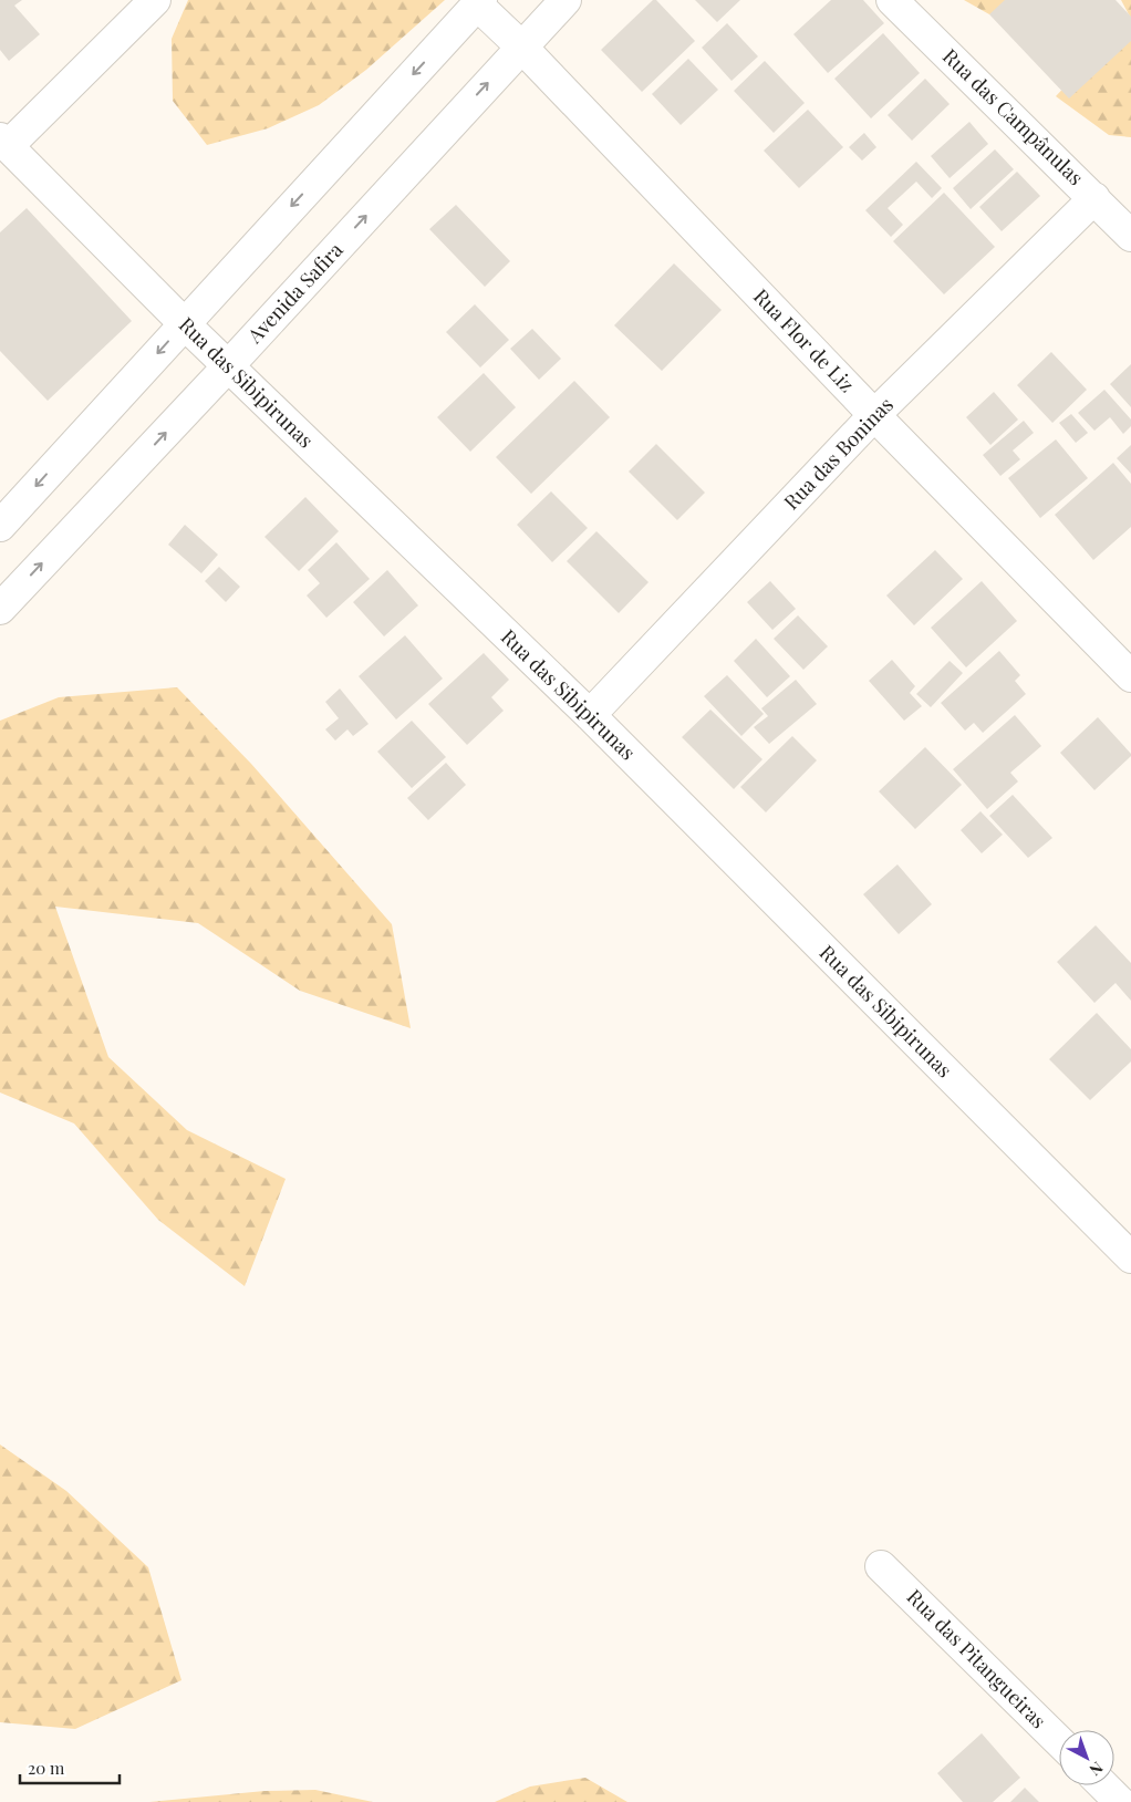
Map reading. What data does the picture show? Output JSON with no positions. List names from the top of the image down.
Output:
{
  "streets": {
    "street": [
      "Rua das Campânulas",
      "Avenida Safira",
      "Rua Flor de Liz",
      "Rua das Sibipirunas",
      "Rua das Boninas",
      "Rua das Pitangueiras"
    ]
  },
  "crossings": [
    ["Rua das Campânulas", "Rua das Boninas"],
    ["Avenida Safira", "Rua Flor de Liz"],
    ["Avenida Safira", "Rua das Sibipirunas"],
    ["Rua Flor de Liz", "Rua das Boninas"],
    ["Rua das Sibipirunas", "Rua das Boninas"]
  ],
  "scale_bar": "20 m",
  "north": "bottom right"
}
